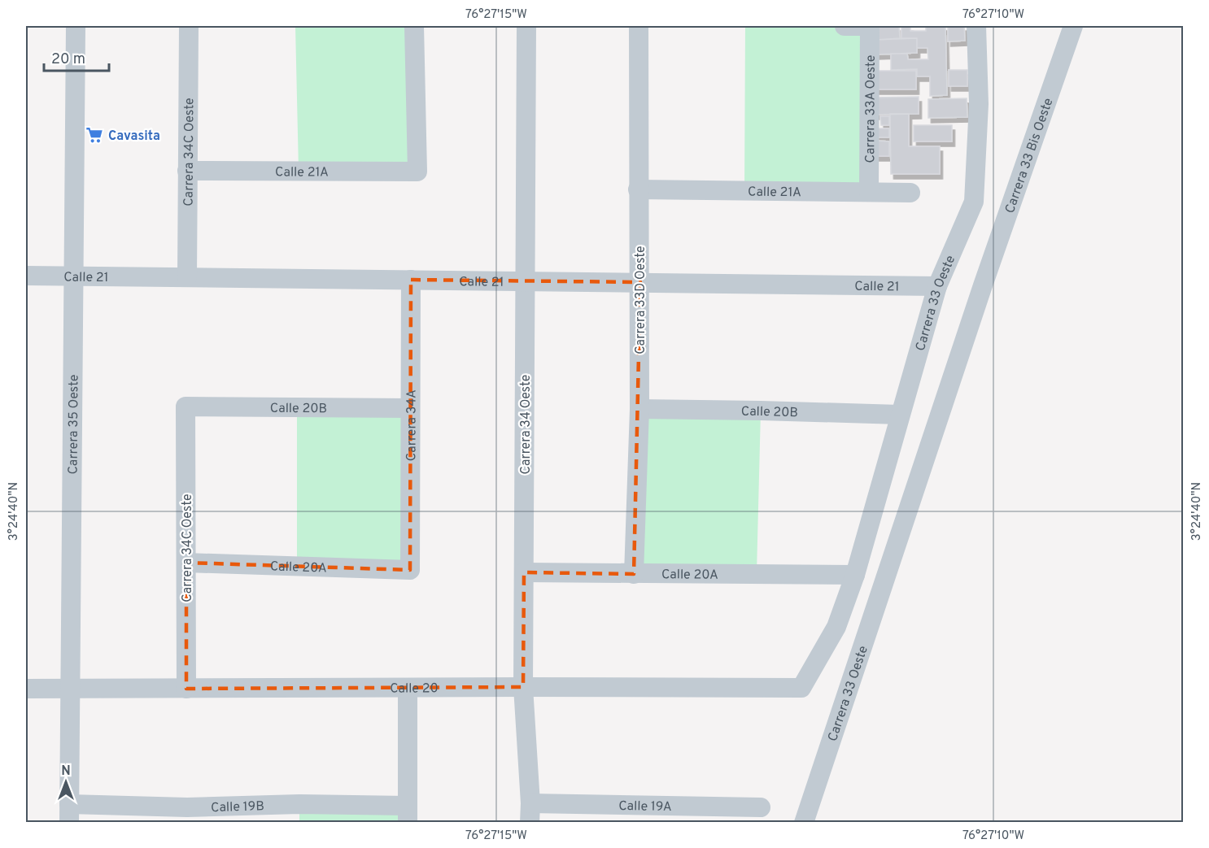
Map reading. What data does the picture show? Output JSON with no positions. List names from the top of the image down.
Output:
{
  "streets": {
    "street": [
      "Carrera 33A Oeste",
      "Carrera 34C Oeste",
      "Carrera 33 Bis Oeste",
      "Calle 21A",
      "Calle 21",
      "Carrera 33D Oeste",
      "Carrera 33 Oeste",
      "Calle 20B",
      "Carrera 35 Oeste",
      "Carrera 34 Oeste",
      "Carrera 34A",
      "Calle 20A",
      "Calle 20",
      "Calle 19A",
      "Calle 19B"
    ]
  },
  "crossings": [
    ["Carrera 33A Oeste", "Calle 21A"],
    ["Carrera 34C Oeste", "Calle 21A"],
    ["Carrera 34C Oeste", "Calle 21"],
    ["Carrera 34C Oeste", "Calle 20B"],
    ["Carrera 34C Oeste", "Calle 20A"],
    ["Carrera 34C Oeste", "Calle 20"],
    ["Carrera 33 Bis Oeste", "Carrera 33 Oeste"],
    ["Calle 21A", "Carrera 33D Oeste"],
    ["Calle 21", "Carrera 33D Oeste"],
    ["Calle 21", "Carrera 33 Oeste"],
    ["Calle 21", "Carrera 35 Oeste"],
    ["Calle 21", "Carrera 34 Oeste"],
    ["Calle 21", "Carrera 34A"],
    ["Carrera 33D Oeste", "Calle 20B"],
    ["Carrera 33D Oeste", "Calle 20A"],
    ["Carrera 33 Oeste", "Calle 20B"],
    ["Carrera 33 Oeste", "Calle 20A"],
    ["Carrera 33 Oeste", "Calle 20"],
    ["Calle 20B", "Carrera 34A"],
    ["Carrera 35 Oeste", "Calle 20"],
    ["Carrera 35 Oeste", "Calle 19B"],
    ["Carrera 34 Oeste", "Calle 20A"],
    ["Carrera 34 Oeste", "Calle 20"],
    ["Carrera 34 Oeste", "Calle 19A"],
    ["Carrera 34A", "Calle 20A"]
  ],
  "places": {
    "supermarket": ["Cavasita"]
  },
  "scale_bar": "20 m",
  "north": "top",
  "coordinates": ["76°27'15\"W", "76°27'10\"W", "3°24'40\"N"]
}
